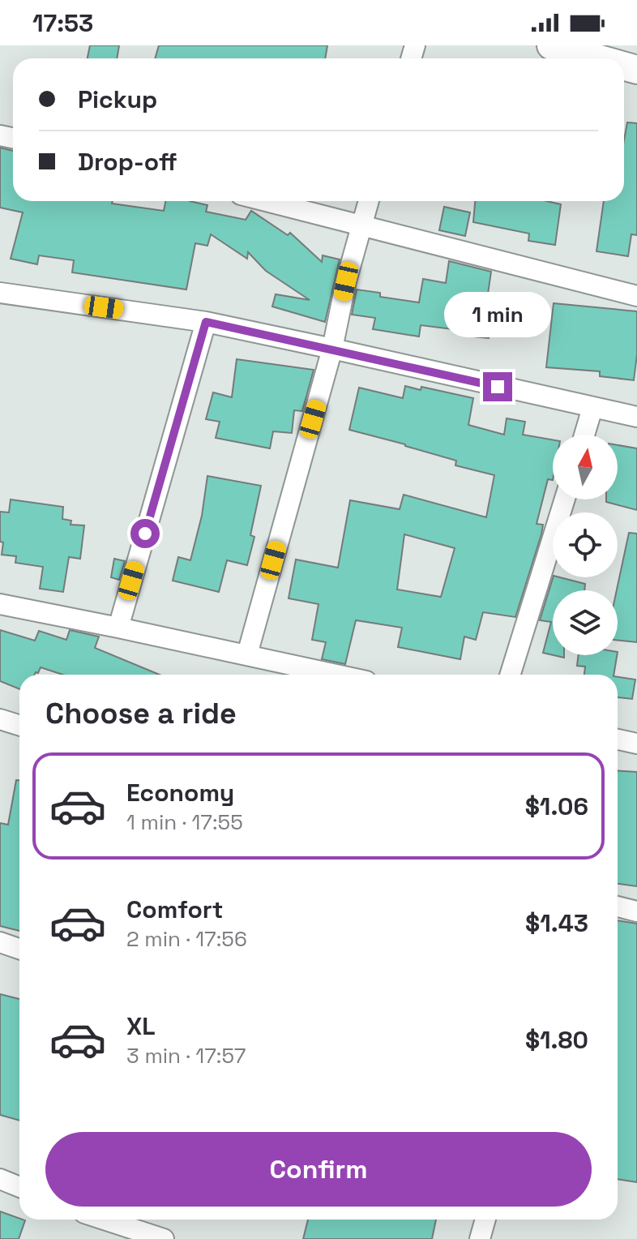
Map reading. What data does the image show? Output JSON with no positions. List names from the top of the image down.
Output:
{
  "north": "top",
  "page": {
    "status": "17:53",
    "banner": ["Pickup", "Drop-off"],
    "bubble": "1 min",
    "heading": "Choose a ride",
    "list": [
      {
        "name": "Economy",
        "note": "1 min · 17:55",
        "value": "$1.06"
      },
      {
        "name": "Comfort",
        "note": "2 min · 17:56",
        "value": "$1.43"
      },
      {
        "name": "XL",
        "note": "3 min · 17:57",
        "value": "$1.80"
      }
    ],
    "buttons": "Confirm"
  }
}
